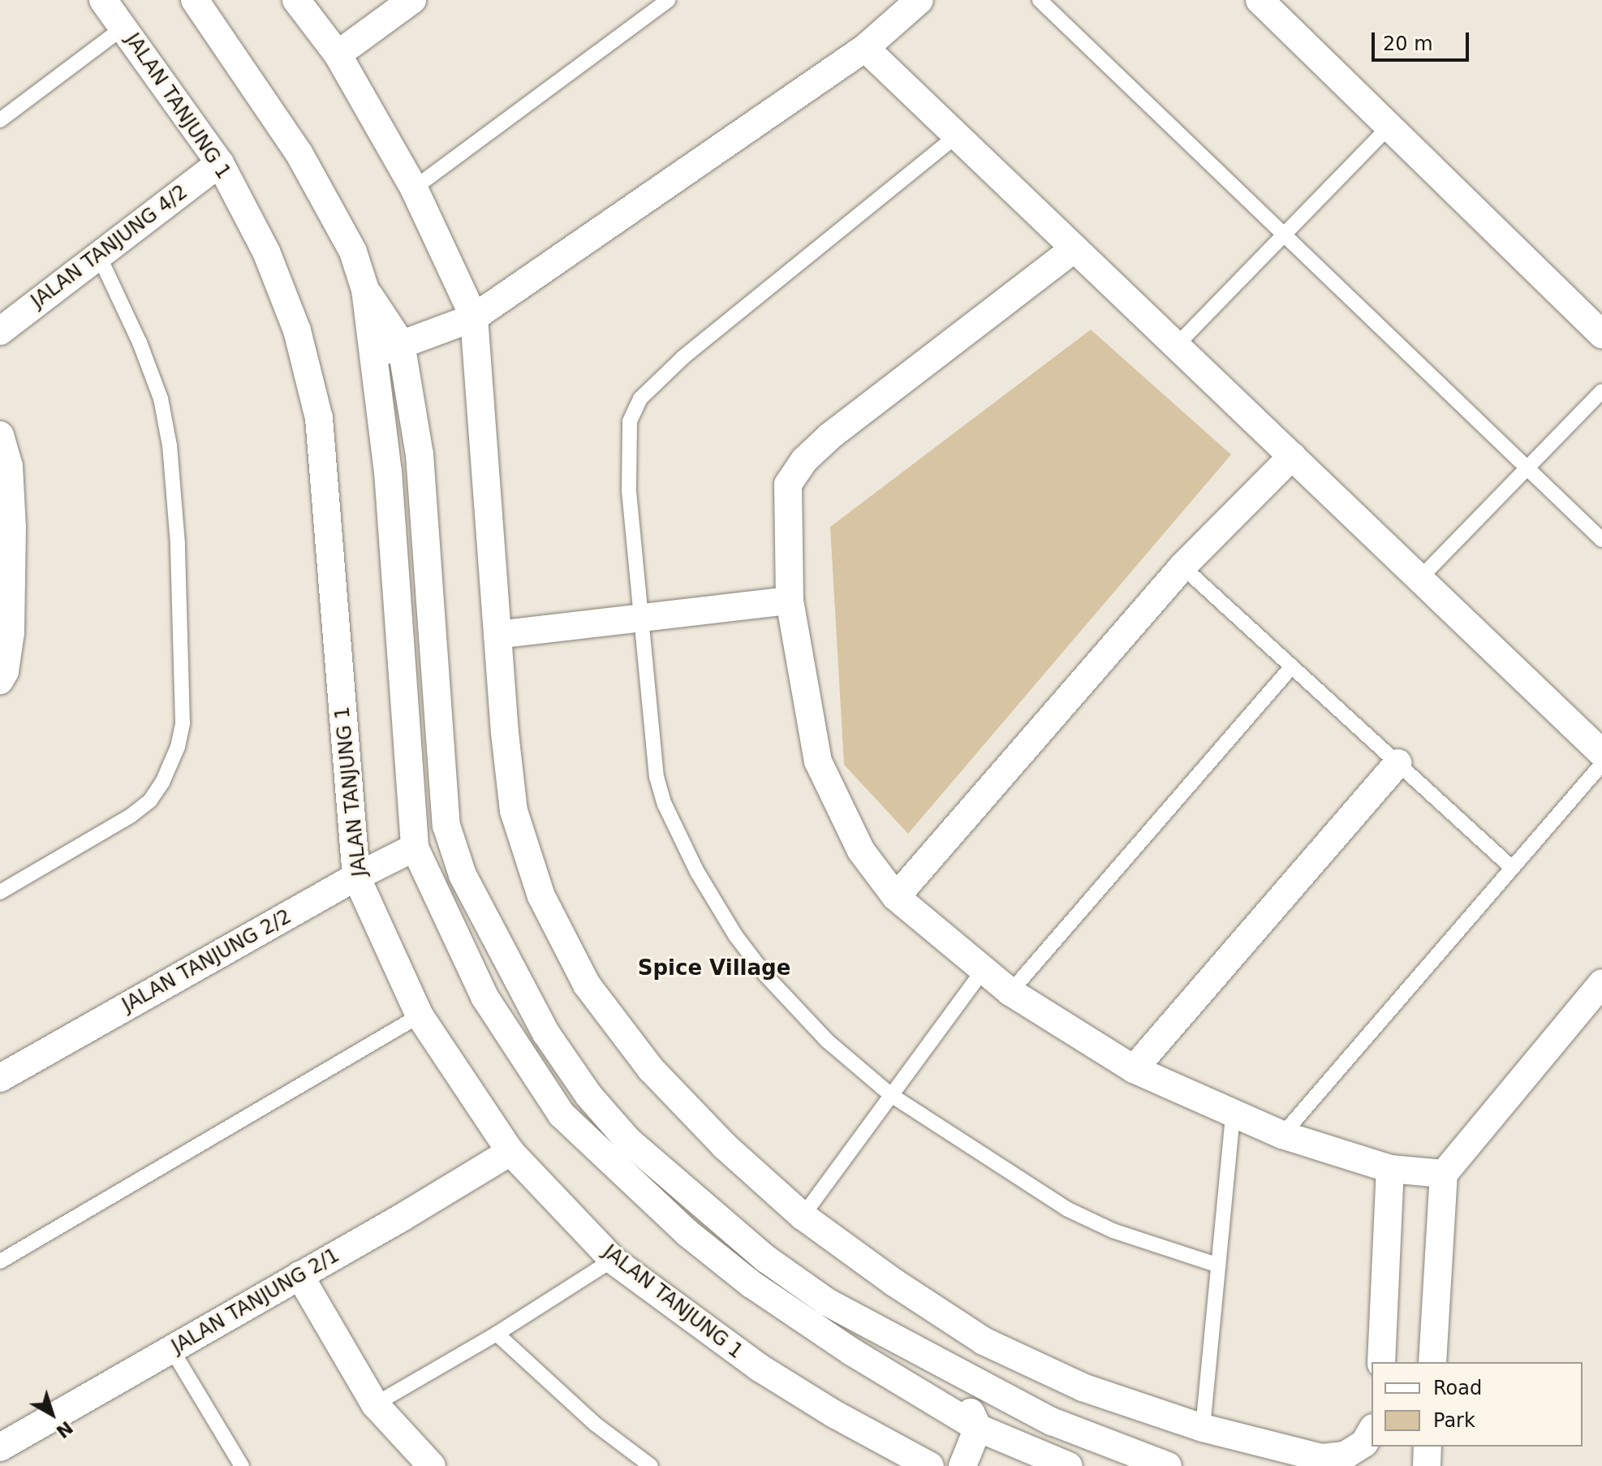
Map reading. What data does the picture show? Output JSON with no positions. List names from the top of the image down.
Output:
{
  "streets": {
    "street": [
      "JALAN TANJUNG 1",
      "JALAN TANJUNG 4/2",
      "JALAN TANJUNG 2/2",
      "JALAN TANJUNG 2/1"
    ]
  },
  "crossings": [
    ["JALAN TANJUNG 1", "JALAN TANJUNG 4/2"],
    ["JALAN TANJUNG 1", "JALAN TANJUNG 2/2"],
    ["JALAN TANJUNG 1", "JALAN TANJUNG 2/1"]
  ],
  "districts": ["Spice Village"],
  "legend": ["Road", "Park"],
  "scale_bar": "20 m",
  "north": "bottom right"
}
